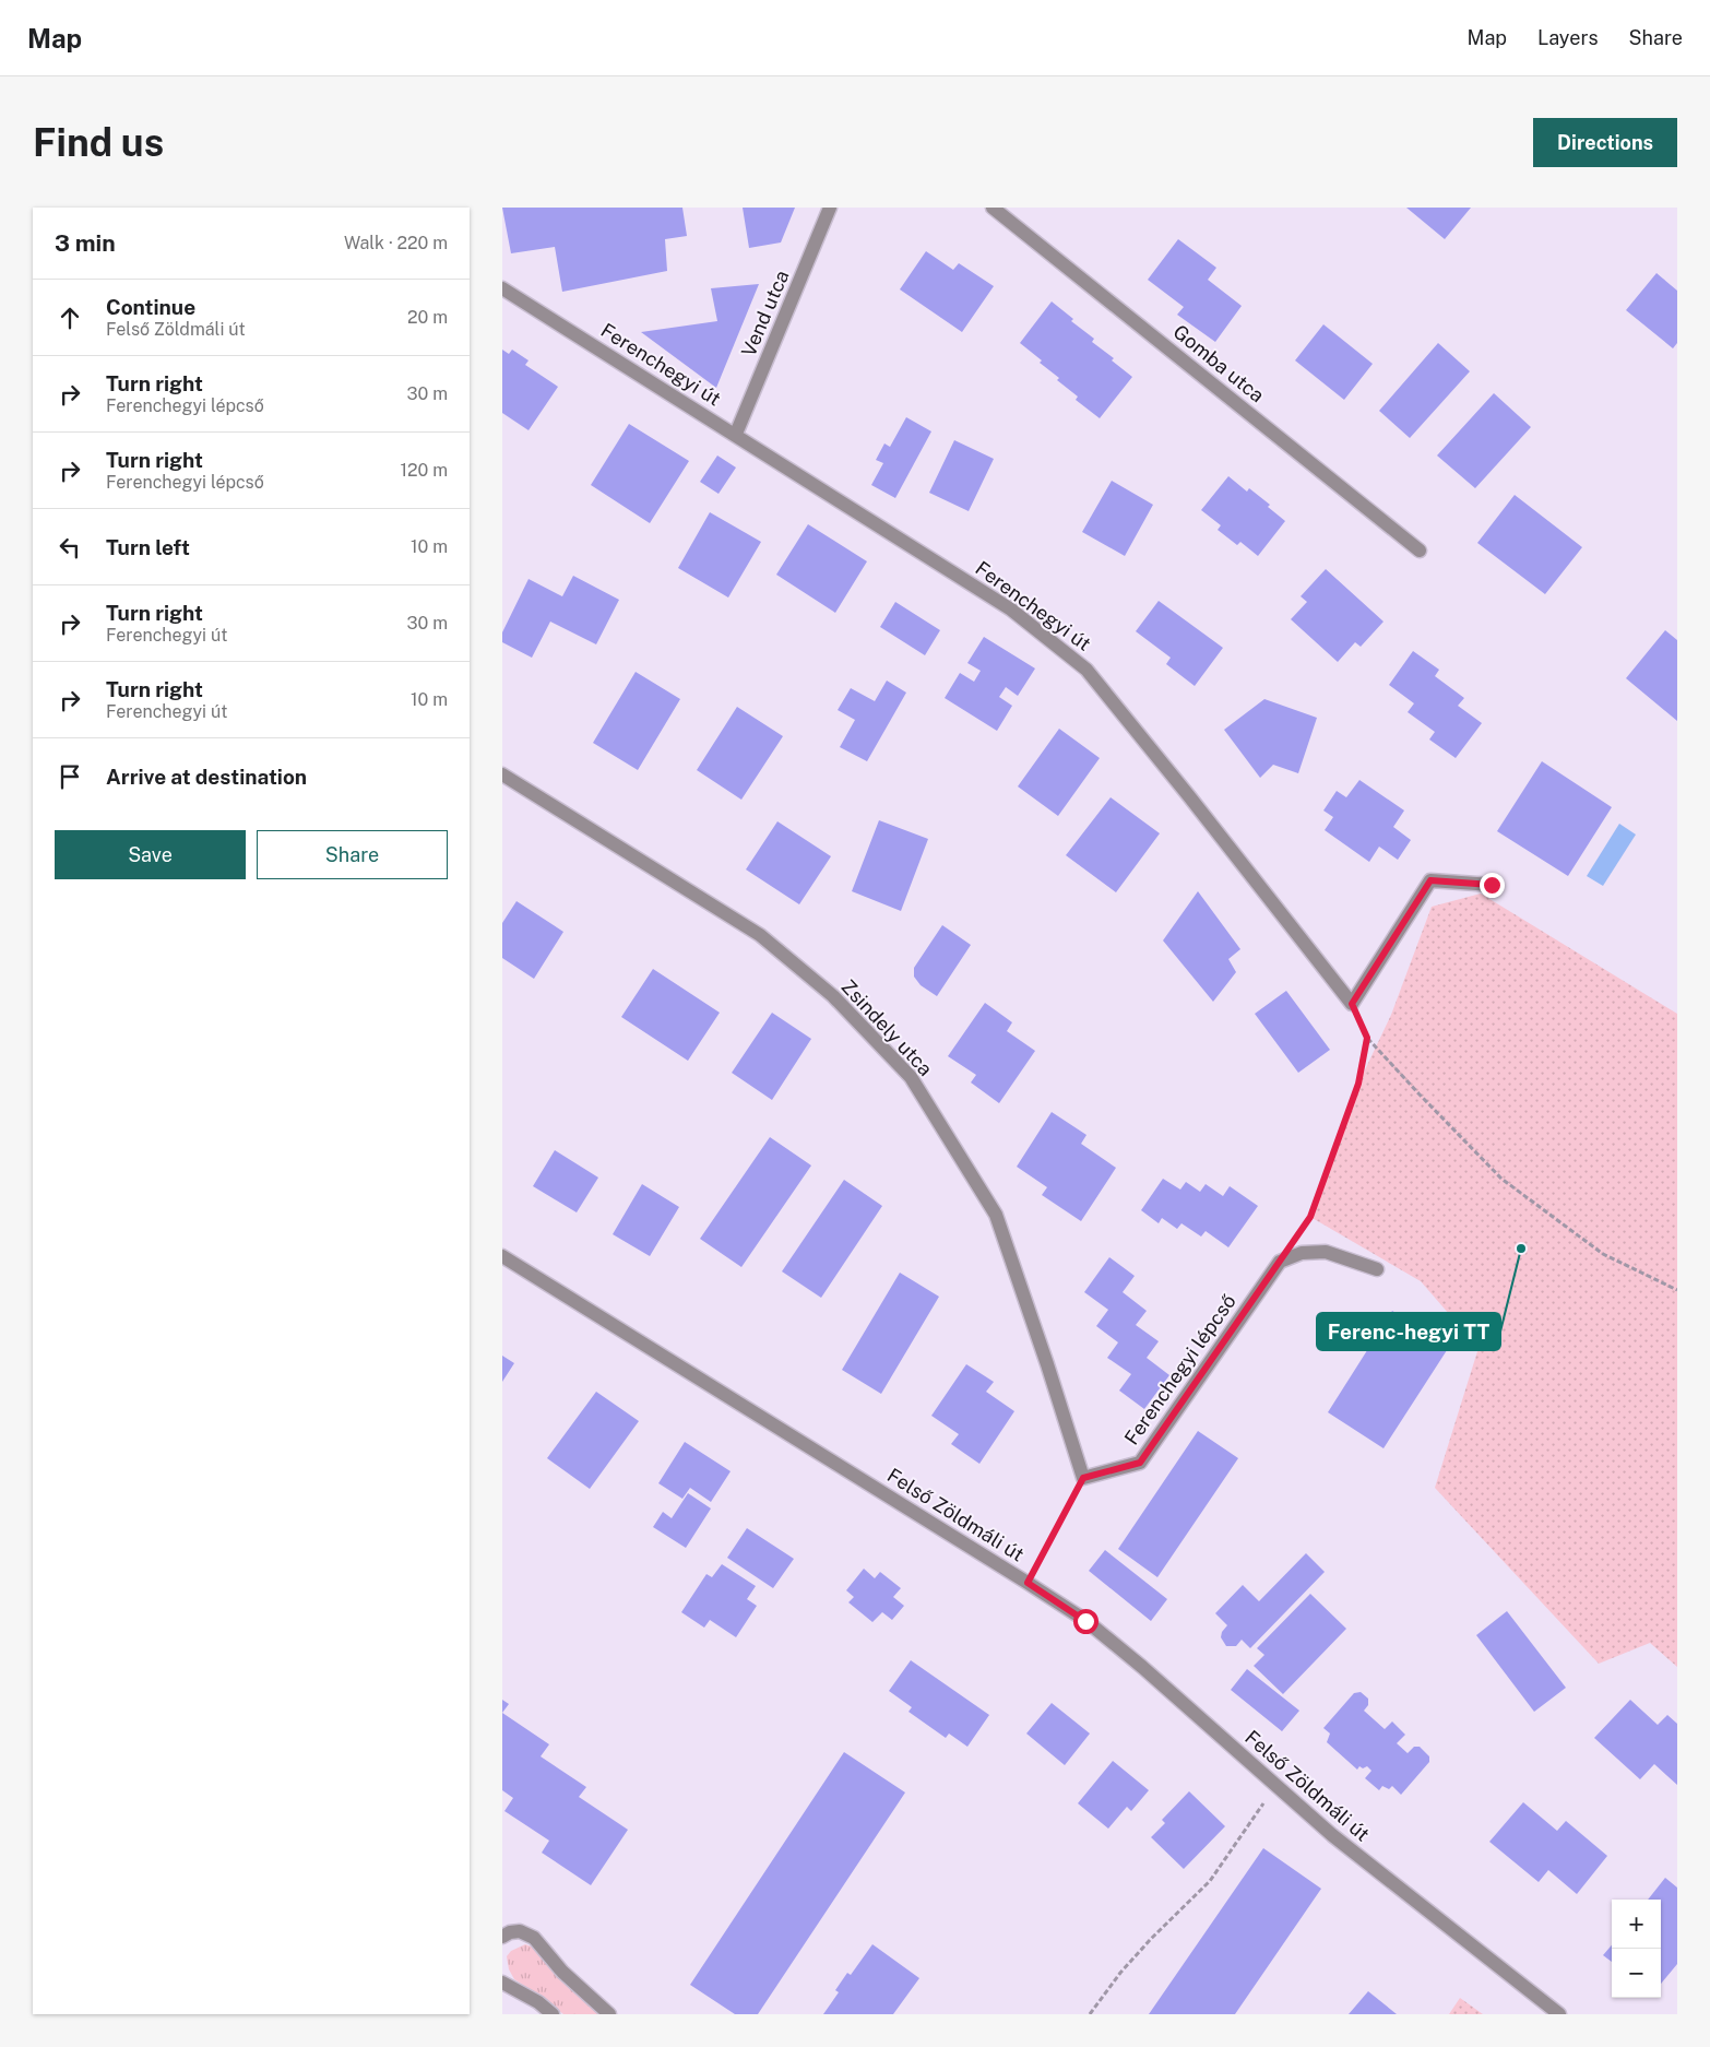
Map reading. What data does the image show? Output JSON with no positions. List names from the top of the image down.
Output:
{
  "streets": {
    "street": [
      "Vend utca",
      "Gomba utca",
      "Ferenchegyi út",
      "Zsindely utca",
      "Ferenchegyi lépcső",
      "Felső Zöldmáli út"
    ]
  },
  "crossings": [
    ["Vend utca", "Ferenchegyi út"],
    ["Zsindely utca", "Ferenchegyi lépcső"]
  ],
  "places": ["Ferenc-hegyi TT"],
  "page": {
    "header": "Map",
    "nav": ["Map", "Layers", "Share"],
    "buttons": [
      "Directions",
      ["Save", "Share"]
    ],
    "title": "Find us",
    "heading": ["3 min", "Walk · 220 m"],
    "list": [
      ["Continue", "Felső Zöldmáli út", "20 m"],
      ["Turn right", "Ferenchegyi lépcső", "30 m"],
      ["Turn right", "Ferenchegyi lépcső", "120 m"],
      ["Turn left", "10 m"],
      ["Turn right", "Ferenchegyi út", "30 m"],
      ["Turn right", "Ferenchegyi út", "10 m"],
      "Arrive at destination"
    ],
    "map_buttons": ["+", "−"]
  }
}
